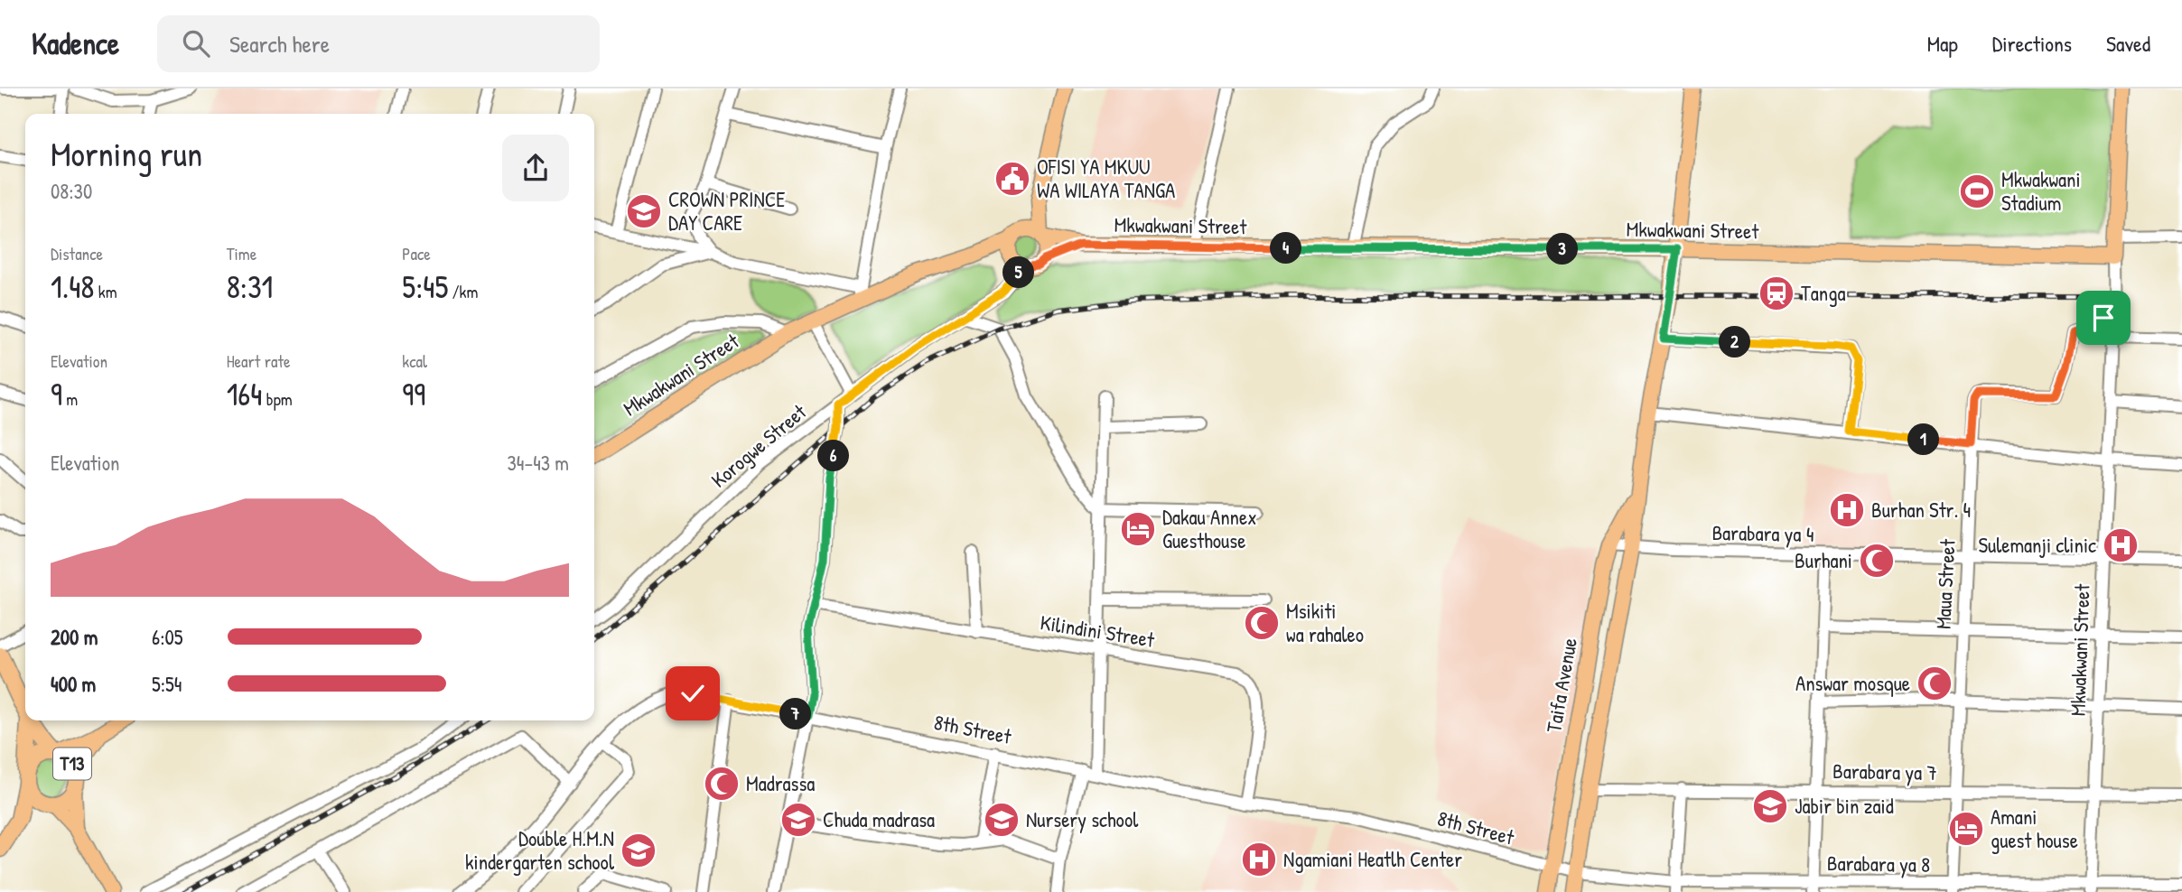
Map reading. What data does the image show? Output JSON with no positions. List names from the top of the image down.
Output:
{
  "streets": {
    "highway": ["T13"],
    "main road": ["Mkwakwani Street", "Taifa Avenue"],
    "street": [
      "Korogwe Street",
      "Barabara ya 4",
      "Maua Street",
      "Kilindini Street",
      "8th Street",
      "Barabara ya 7",
      "Barabara ya 8"
    ]
  },
  "crossings": [
    ["Mkwakwani Street", "Barabara ya 4"],
    ["Mkwakwani Street", "Maua Street"],
    ["Mkwakwani Street", "Taifa Avenue"],
    ["Mkwakwani Street", "Barabara ya 7"],
    ["Mkwakwani Street", "Barabara ya 8"],
    ["Barabara ya 4", "Maua Street"],
    ["Barabara ya 4", "Taifa Avenue"],
    ["Maua Street", "Barabara ya 7"],
    ["Maua Street", "Barabara ya 8"],
    ["Kilindini Street", "8th Street"],
    ["Taifa Avenue", "8th Street"],
    ["Taifa Avenue", "Barabara ya 7"],
    ["Taifa Avenue", "Barabara ya 8"],
    ["8th Street", "Barabara ya 8"]
  ],
  "places": {
    "public building": ["OFISI YA MKUU WA WILAYA TANGA"],
    "sports": ["Mkwakwani Stadium"],
    "school or university": [
      "CROWN PRINCE DAY CARE",
      "Jabir bin zaid",
      "Chuda madrasa",
      "Nursery school",
      "Double H.M.N kindergarten school"
    ],
    "station": ["Tanga"],
    "hospital": ["Burhan Str. 4", "Sulemanji clinic", "Ngamiani Heatlh Center"],
    "hotel": ["Dakau Annex Guesthouse", "Amani guest house"],
    "mosque": [
      "Burhani",
      "Msikiti wa rahaleo",
      "Answar mosque",
      "Madrassa"
    ]
  },
  "page": {
    "header": "Kadence",
    "search": "Search here",
    "nav": ["Map", "Directions", "Saved"],
    "heading": ["Morning run", "08:30"],
    "stats": [
      ["Distance", "1.48 km"],
      ["Time", "8:31"],
      ["Pace", "5:45 /km"],
      ["Elevation", "9 m"],
      ["Heart rate", "164 bpm"],
      ["kcal", "99"]
    ],
    "pins": [
      "4",
      "3",
      "5",
      "2",
      "1",
      "6",
      "7"
    ],
    "chart": ["Elevation", "34–43 m"],
    "list": [
      {
        "name": "200 m",
        "note": "6:05"
      },
      {
        "name": "400 m",
        "note": "5:54"
      }
    ]
  }
}
